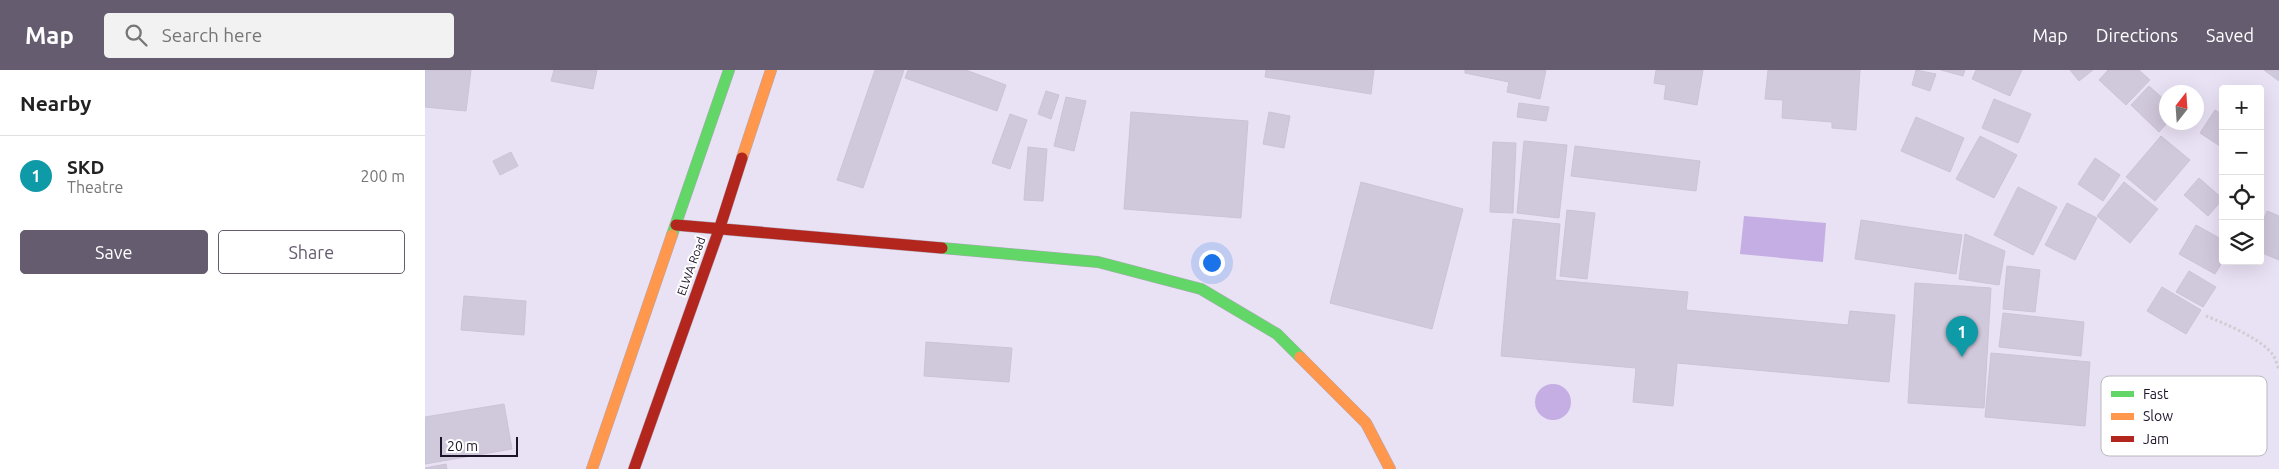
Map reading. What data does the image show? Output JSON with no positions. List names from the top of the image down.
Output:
{
  "streets": {
    "main road": ["ELWA Road"]
  },
  "legend": ["Fast", "Slow", "Jam"],
  "scale_bar": "20 m",
  "north": "top",
  "page": {
    "header": "Map",
    "search": "Search here",
    "nav": ["Map", "Directions", "Saved"],
    "heading": "Nearby",
    "map_buttons": ["+", "−"],
    "list": [
      {
        "mark": "1",
        "name": "SKD",
        "note": "Theatre",
        "value": "200 m"
      }
    ],
    "buttons": ["Save", "Share"],
    "pins": "1",
    "scale": "20 m"
  }
}
